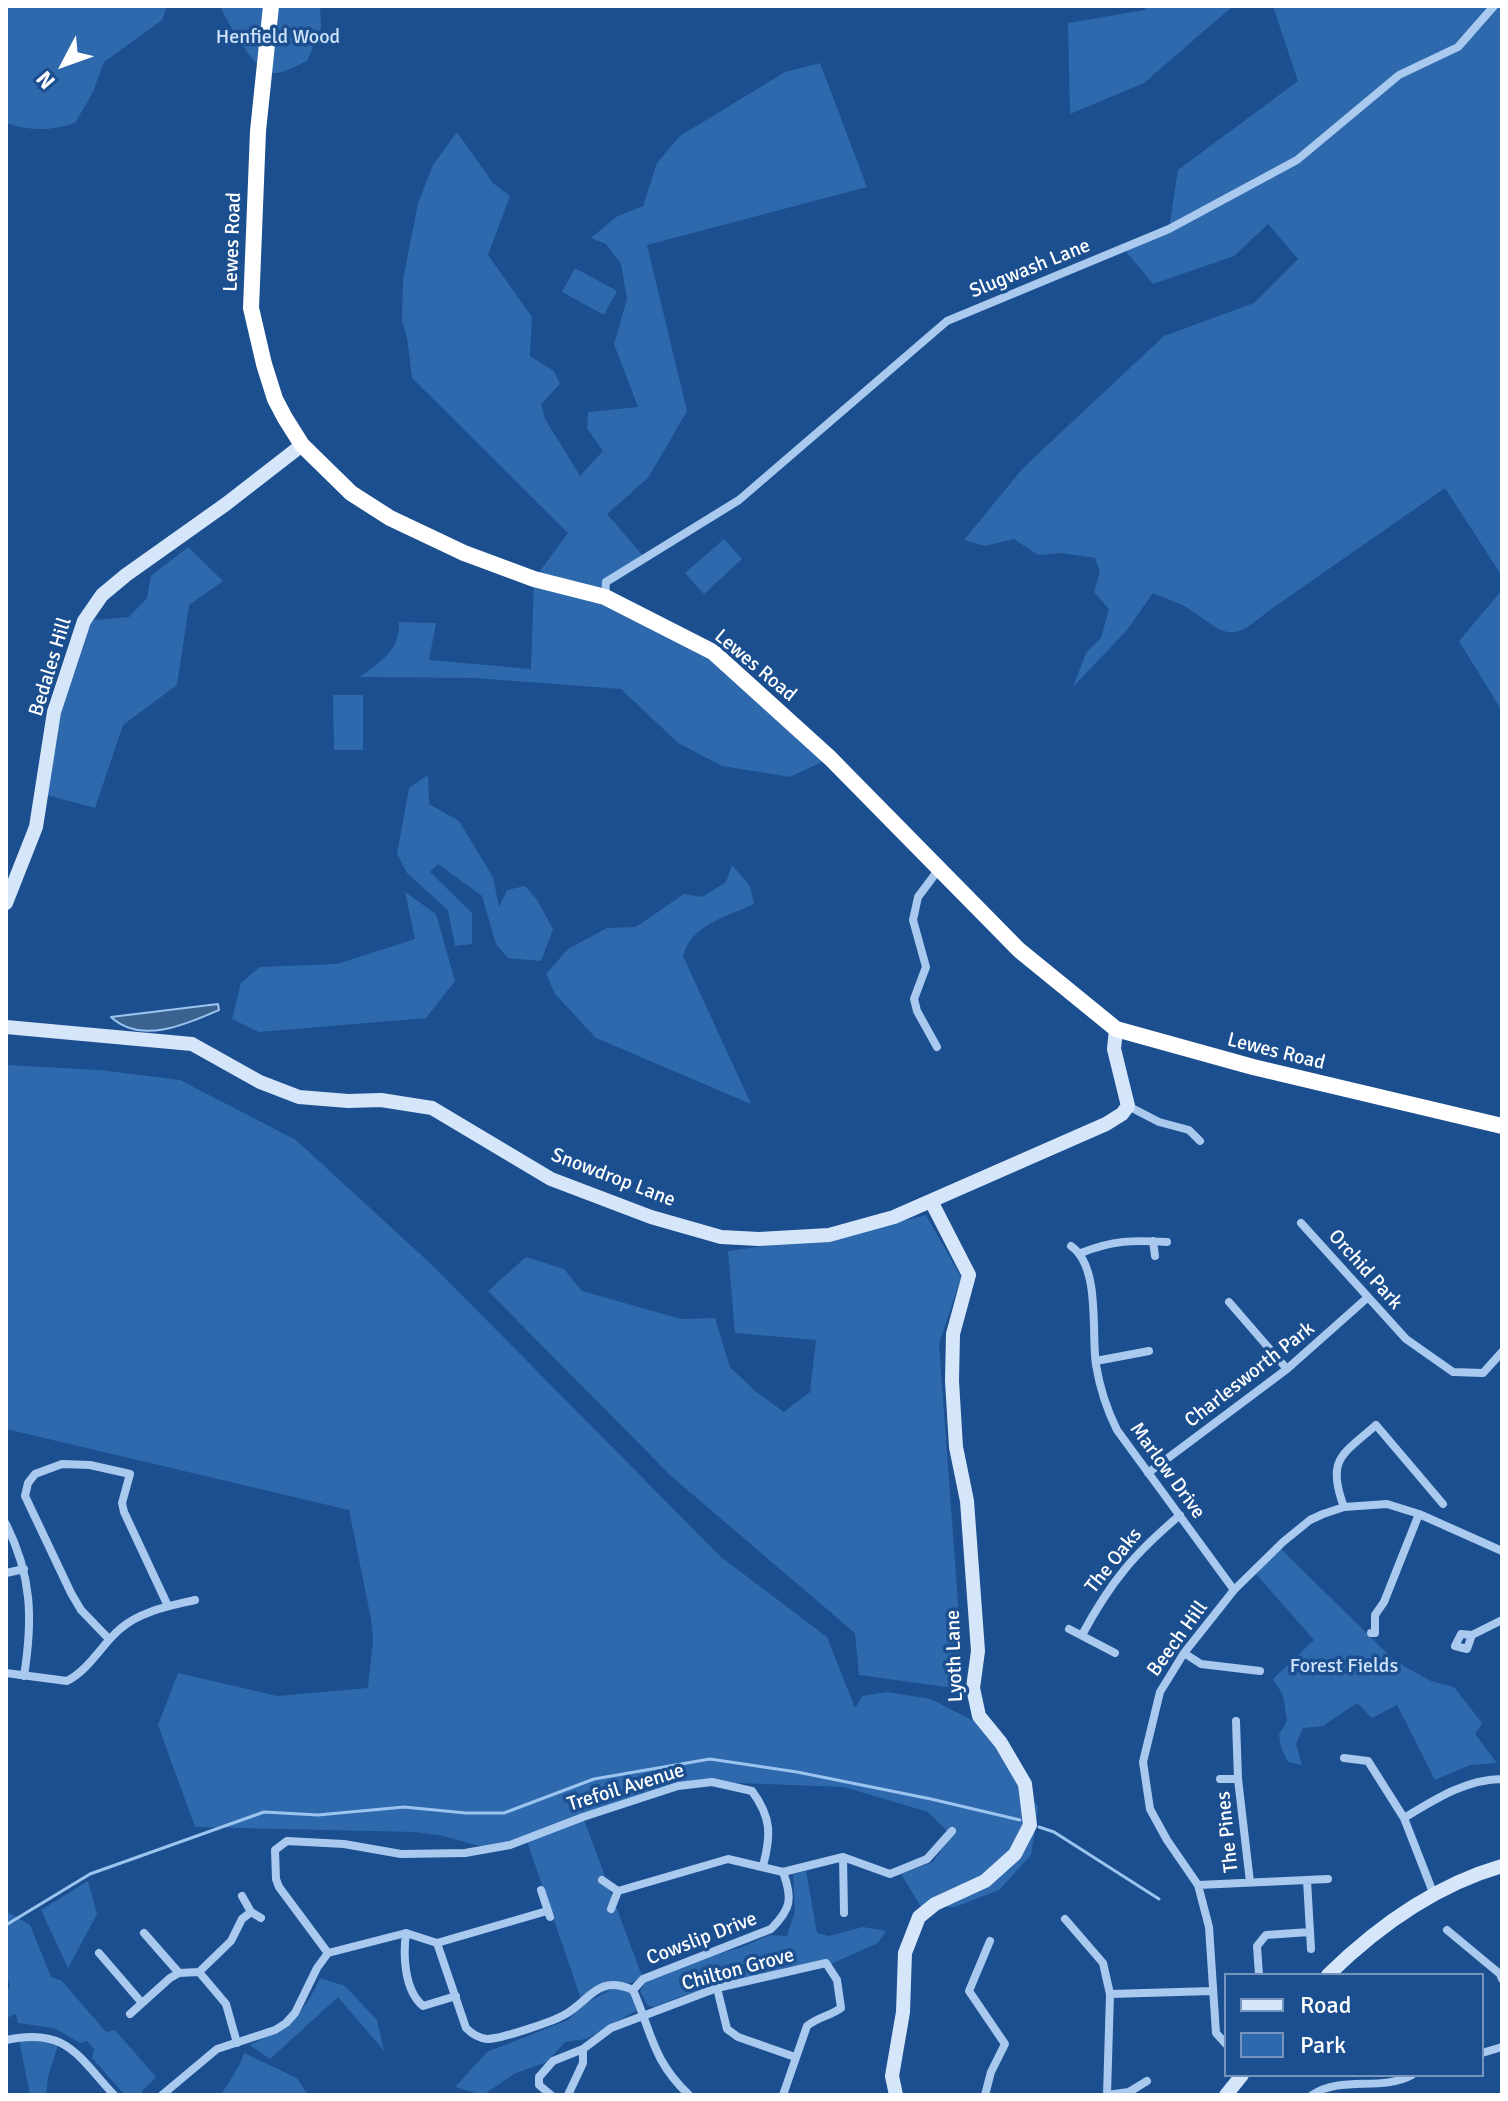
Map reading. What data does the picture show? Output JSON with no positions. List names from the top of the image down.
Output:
{
  "streets": {
    "highway": ["Lewes Road"],
    "street": [
      "Slugwash Lane",
      "Bedales Hill",
      "Snowdrop Lane",
      "Orchid Park",
      "Charlesworth Park",
      "Marlow Drive",
      "The Oaks",
      "Beech Hill",
      "Lyoth Lane",
      "Trefoil Avenue",
      "The Pines",
      "Cowslip Drive",
      "Chilton Grove"
    ]
  },
  "crossings": [
    ["Lewes Road", "Slugwash Lane"],
    ["Lewes Road", "Bedales Hill"],
    ["Snowdrop Lane", "Lyoth Lane"],
    ["Orchid Park", "Charlesworth Park"],
    ["Charlesworth Park", "Marlow Drive"],
    ["Marlow Drive", "The Oaks"],
    ["Marlow Drive", "Beech Hill"]
  ],
  "parks": ["Henfield Wood", "Forest Fields"],
  "legend": ["Road", "Park"],
  "north": "bottom left"
}
